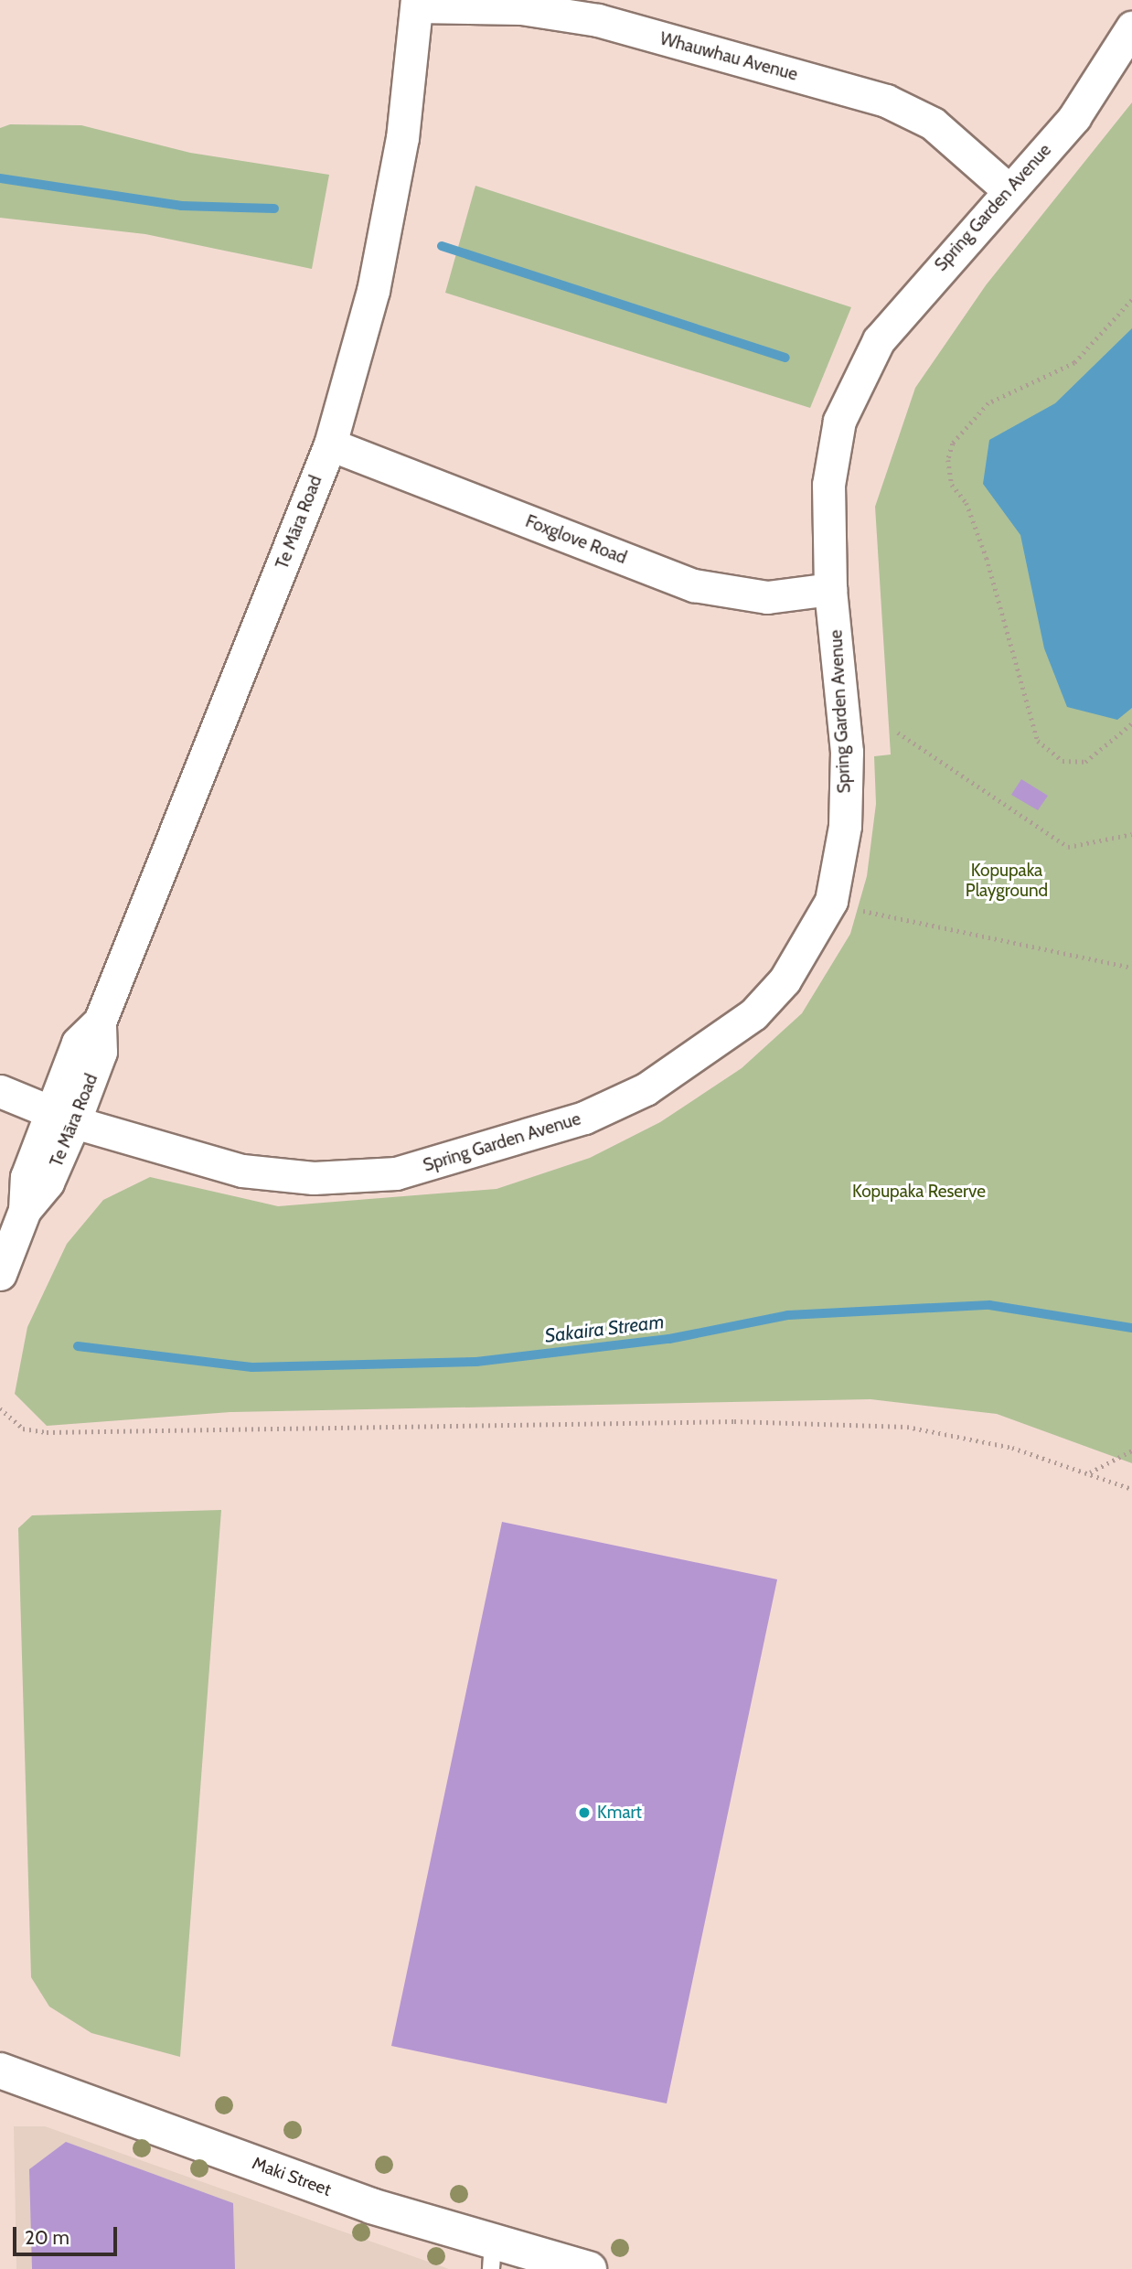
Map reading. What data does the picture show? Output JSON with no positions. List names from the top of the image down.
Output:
{
  "streets": {
    "street": [
      "Whauwhau Avenue",
      "Spring Garden Avenue",
      "Te Māra Road",
      "Foxglove Road",
      "Maki Street"
    ]
  },
  "crossings": [
    ["Whauwhau Avenue", "Spring Garden Avenue"],
    ["Whauwhau Avenue", "Te Māra Road"],
    ["Spring Garden Avenue", "Te Māra Road"],
    ["Spring Garden Avenue", "Foxglove Road"],
    ["Te Māra Road", "Foxglove Road"]
  ],
  "water": ["Sakaira Stream"],
  "parks": ["Kopupaka Playground", "Kopupaka Reserve"],
  "places": ["Kmart"],
  "scale_bar": "20 m"
}
